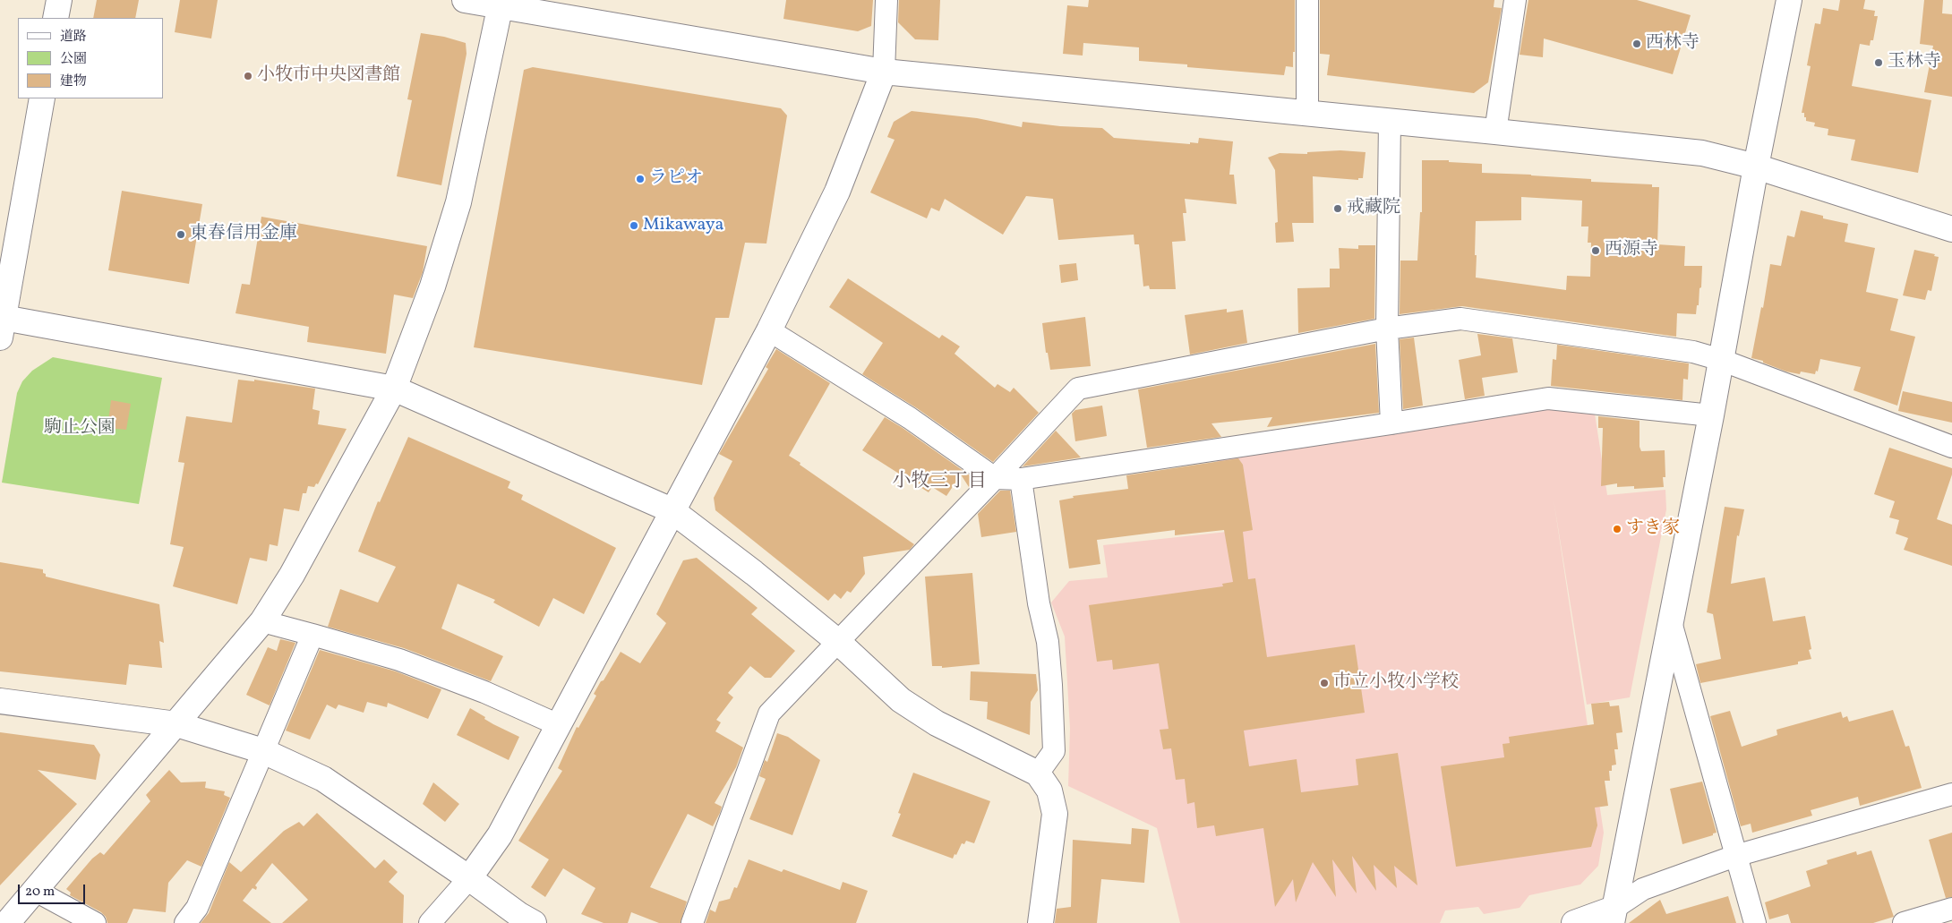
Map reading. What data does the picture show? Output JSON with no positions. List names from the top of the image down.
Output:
{
  "districts": ["小牧三丁目"],
  "parks": ["駒止公園"],
  "places": [
    "西林寺",
    "玉林寺",
    "小牧市中央図書館",
    "ラピオ",
    "戒藏院",
    "Mikawaya",
    "東春信用金庫",
    "西源寺",
    "すき家",
    "市立小牧小学校"
  ],
  "legend": ["道路", "公園", "建物"],
  "scale_bar": "20 m"
}
